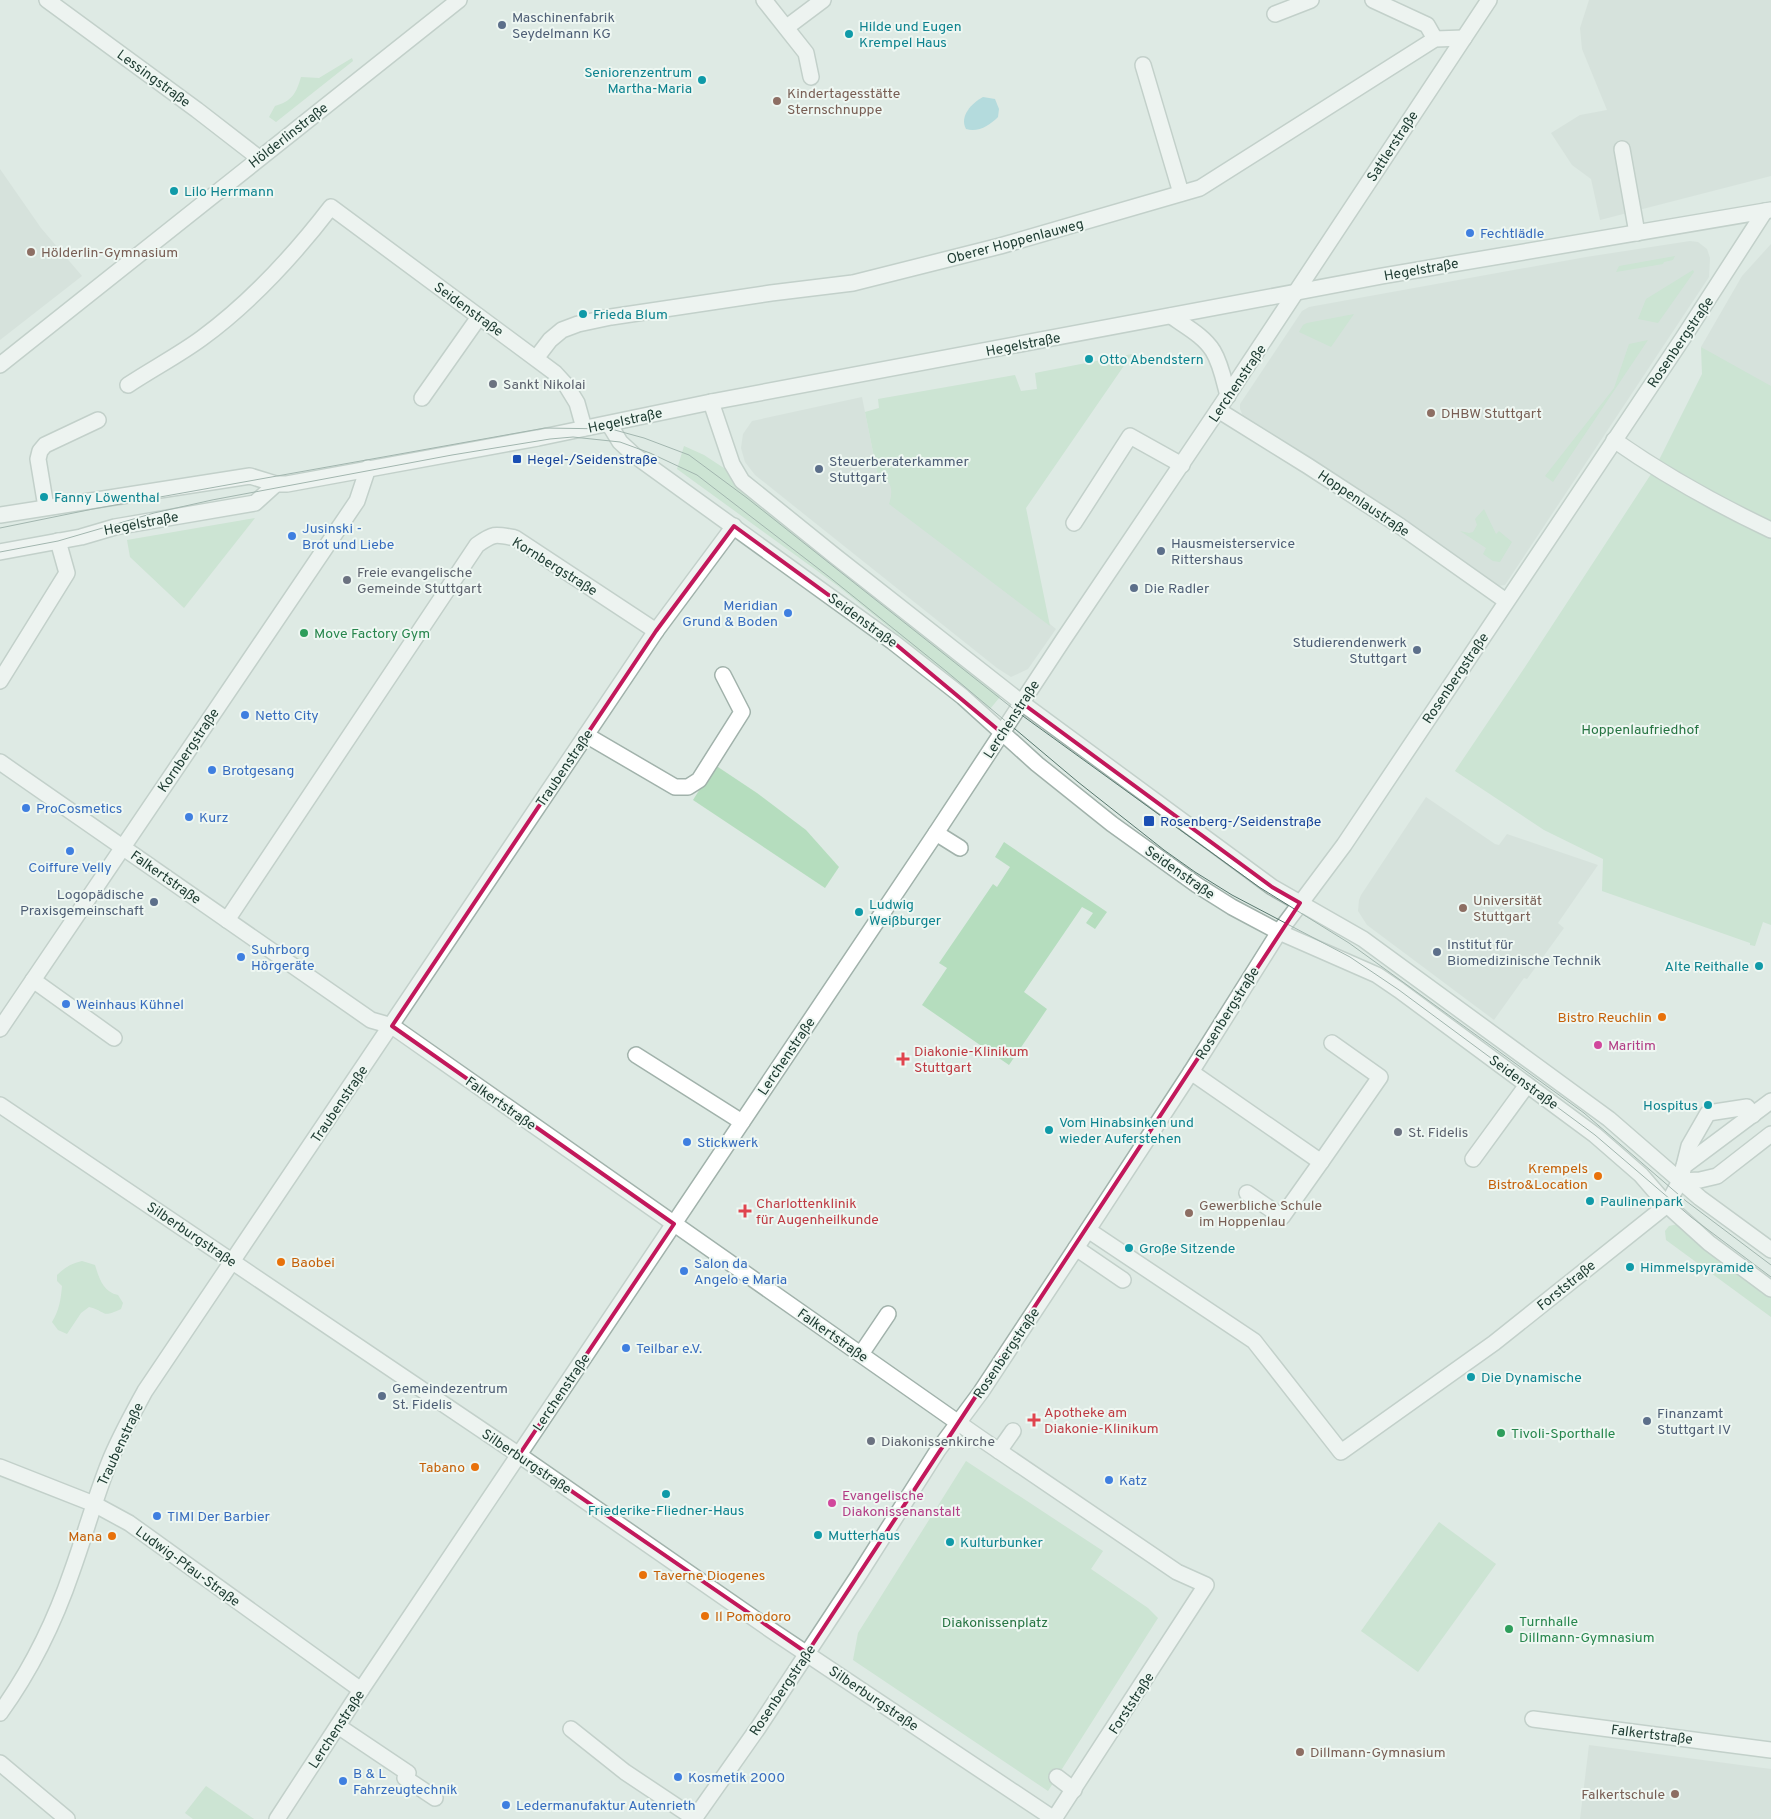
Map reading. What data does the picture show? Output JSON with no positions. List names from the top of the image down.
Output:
{
  "streets": {
    "street": [
      "Lessingstraße",
      "Hölderlinstraße",
      "Sattlerstraße",
      "Oberer Hoppenlauweg",
      "Hegelstraße",
      "Seidenstraße",
      "Rosenbergstraße",
      "Lerchenstraße",
      "Hoppenlaustraße",
      "Kornbergstraße",
      "Traubenstraße",
      "Falkertstraße",
      "Silberburgstraße",
      "Forststraße",
      "Ludwig-Pfau-Straße"
    ]
  },
  "crossings": [
    ["Lessingstraße", "Hölderlinstraße"],
    ["Sattlerstraße", "Hegelstraße"],
    ["Sattlerstraße", "Lerchenstraße"],
    ["Oberer Hoppenlauweg", "Seidenstraße"],
    ["Hegelstraße", "Seidenstraße"],
    ["Hegelstraße", "Rosenbergstraße"],
    ["Hegelstraße", "Lerchenstraße"],
    ["Hegelstraße", "Kornbergstraße"],
    ["Seidenstraße", "Rosenbergstraße"],
    ["Seidenstraße", "Lerchenstraße"],
    ["Seidenstraße", "Traubenstraße"],
    ["Seidenstraße", "Forststraße"],
    ["Rosenbergstraße", "Hoppenlaustraße"],
    ["Rosenbergstraße", "Falkertstraße"],
    ["Rosenbergstraße", "Silberburgstraße"],
    ["Rosenbergstraße", "Forststraße"],
    ["Lerchenstraße", "Hoppenlaustraße"],
    ["Lerchenstraße", "Falkertstraße"],
    ["Lerchenstraße", "Silberburgstraße"],
    ["Lerchenstraße", "Ludwig-Pfau-Straße"],
    ["Kornbergstraße", "Traubenstraße"],
    ["Kornbergstraße", "Falkertstraße"],
    ["Traubenstraße", "Falkertstraße"],
    ["Traubenstraße", "Silberburgstraße"],
    ["Traubenstraße", "Ludwig-Pfau-Straße"],
    ["Falkertstraße", "Forststraße"],
    ["Silberburgstraße", "Forststraße"]
  ],
  "parks": ["Hoppenlaufriedhof", "Diakonissenplatz"],
  "places": {
    "other": [
      "Maschinenfabrik Seydelmann KG",
      "Hilde und Eugen Krempel Haus",
      "Seniorenzentrum Martha-Maria",
      "Kindertagesstätte Sternschnuppe",
      "Lilo Herrmann",
      "Fechtlädle",
      "Hölderlin-Gymnasium",
      "Frieda Blum",
      "Otto Abendstern",
      "Sankt Nikolai",
      "DHBW Stuttgart",
      "Steuerberaterkammer Stuttgart",
      "Fanny Löwenthal",
      "Jusinski - Brot und Liebe",
      "Hausmeisterservice Rittershaus",
      "Freie evangelische Gemeinde Stuttgart",
      "Die Radler",
      "Meridian Grund & Boden",
      "Move Factory Gym",
      "Studierendenwerk Stuttgart",
      "Netto City",
      "Brotgesang",
      "ProCosmetics",
      "Kurz",
      "Coiffure Velly",
      "Logopädische Praxisgemeinschaft",
      "Universität Stuttgart",
      "Ludwig Weißburger",
      "Institut für Biomedizinische Technik",
      "Suhrborg Hörgeräte",
      "Alte Reithalle",
      "Weinhaus Kühnel",
      "Bistro Reuchlin",
      "Maritim",
      "Hospitus",
      "Vom Hinabsinken und wieder Auferstehen",
      "St. Fidelis",
      "Stickwerk",
      "Krempels Bistro&Location",
      "Paulinenpark",
      "Gewerbliche Schule im Hoppenlau",
      "Große Sitzende",
      "Baobei",
      "Himmelspyramide",
      "Salon da Angelo e Maria",
      "Teilbar e.V.",
      "Die Dynamische",
      "Gemeindezentrum St. Fidelis",
      "Finanzamt Stuttgart IV",
      "Tivoli-Sporthalle",
      "Diakonissenkirche",
      "Tabano",
      "Katz",
      "Friederike-Fliedner-Haus",
      "Evangelische Diakonissenanstalt",
      "TIMI Der Barbier",
      "Mutterhaus",
      "Mana",
      "Kulturbunker",
      "Taverne Diogenes",
      "Il Pomodoro",
      "Turnhalle Dillmann-Gymnasium",
      "Dillmann-Gymnasium",
      "Kosmetik 2000",
      "B & L Fahrzeugtechnik",
      "Falkertschule",
      "Ledermanufaktur Autenrieth"
    ],
    "transit": ["Hegel-/Seidenstraße", "Rosenberg-/Seidenstraße"],
    "health": ["Diakonie-Klinikum Stuttgart", "Charlottenklinik für Augenheilkunde", "Apotheke am Diakonie-Klinikum"]
  }
}
